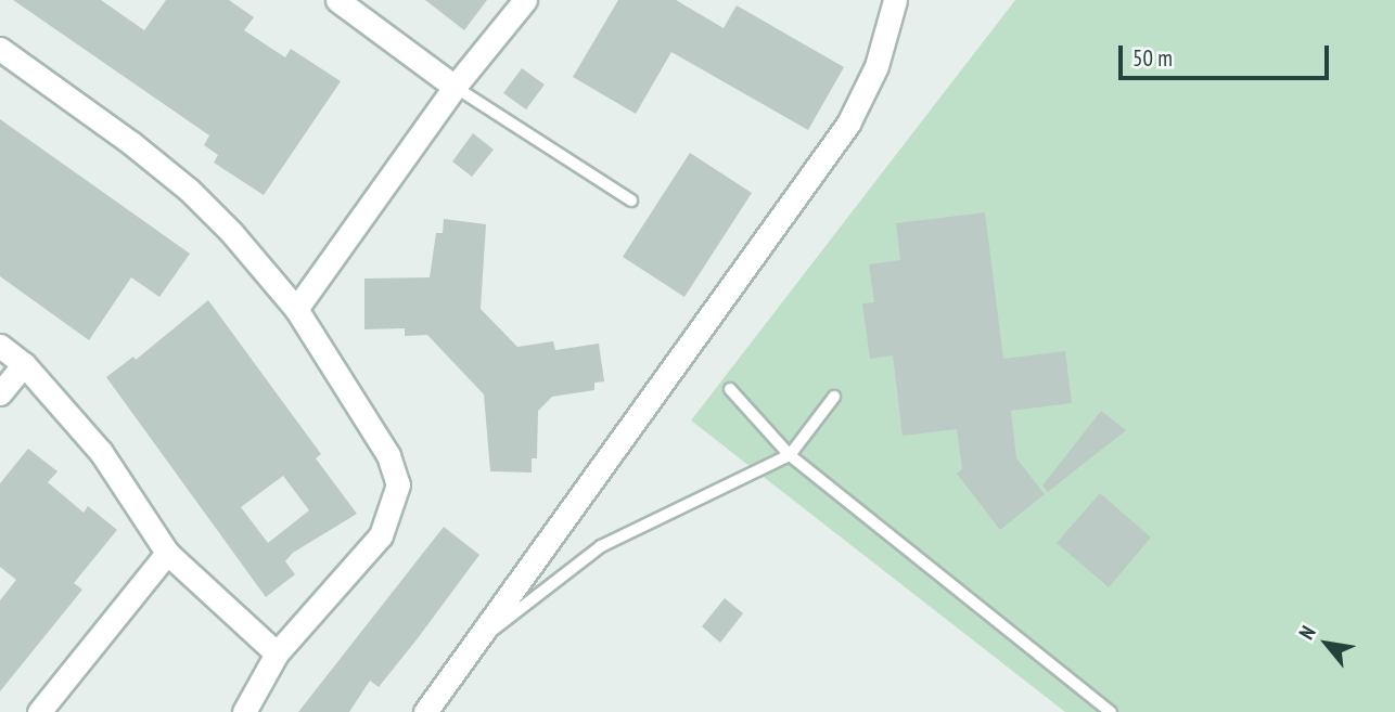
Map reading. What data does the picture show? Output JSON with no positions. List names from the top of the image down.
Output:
{
  "scale_bar": "50 m",
  "north": "top left"
}
